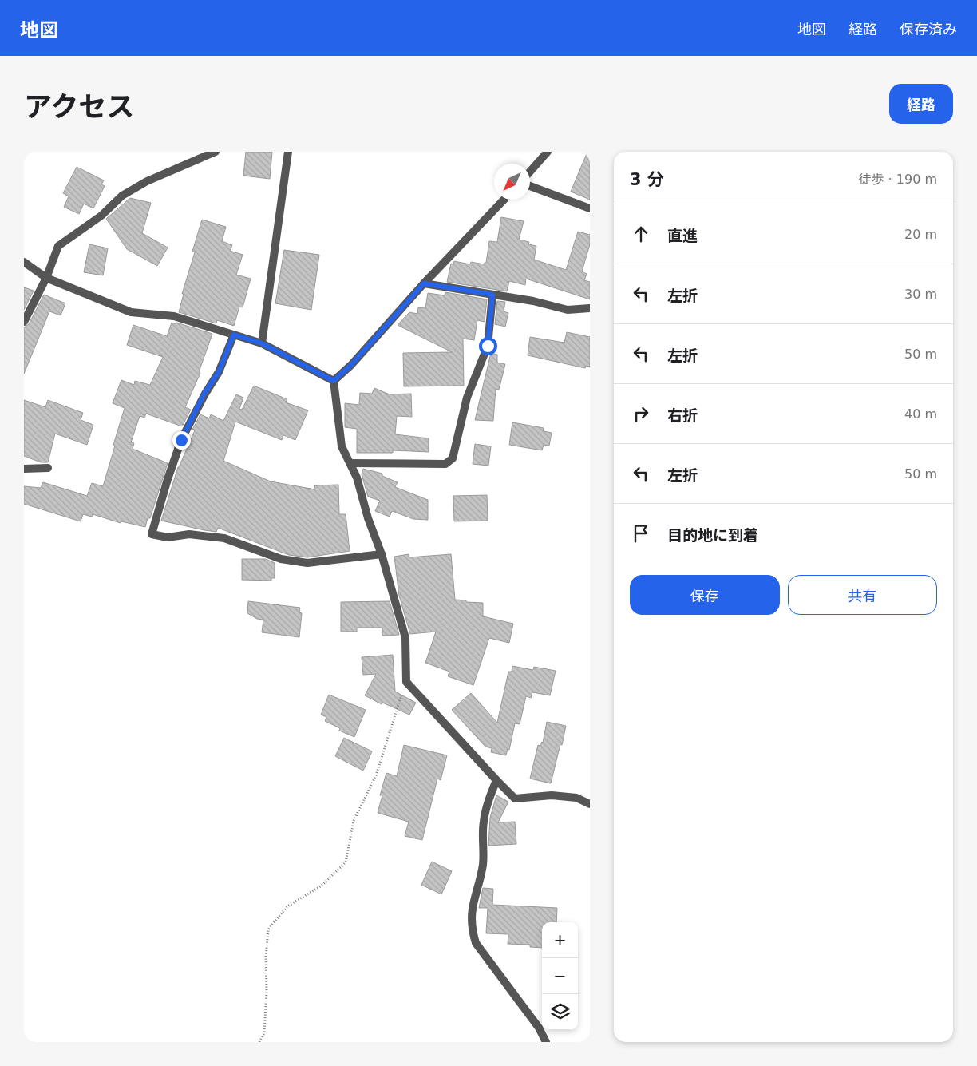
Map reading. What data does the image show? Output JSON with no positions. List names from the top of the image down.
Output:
{
  "north": "bottom left",
  "page": {
    "header": "地図",
    "nav": ["地図", "経路", "保存済み"],
    "title": "アクセス",
    "buttons": [
      "経路",
      ["保存", "共有"]
    ],
    "heading": ["3 分", "徒歩 · 190 m"],
    "list": [
      ["直進", "20 m"],
      ["左折", "30 m"],
      ["左折", "50 m"],
      ["右折", "40 m"],
      ["左折", "50 m"],
      "目的地に到着"
    ],
    "map_buttons": ["+", "−"]
  }
}
